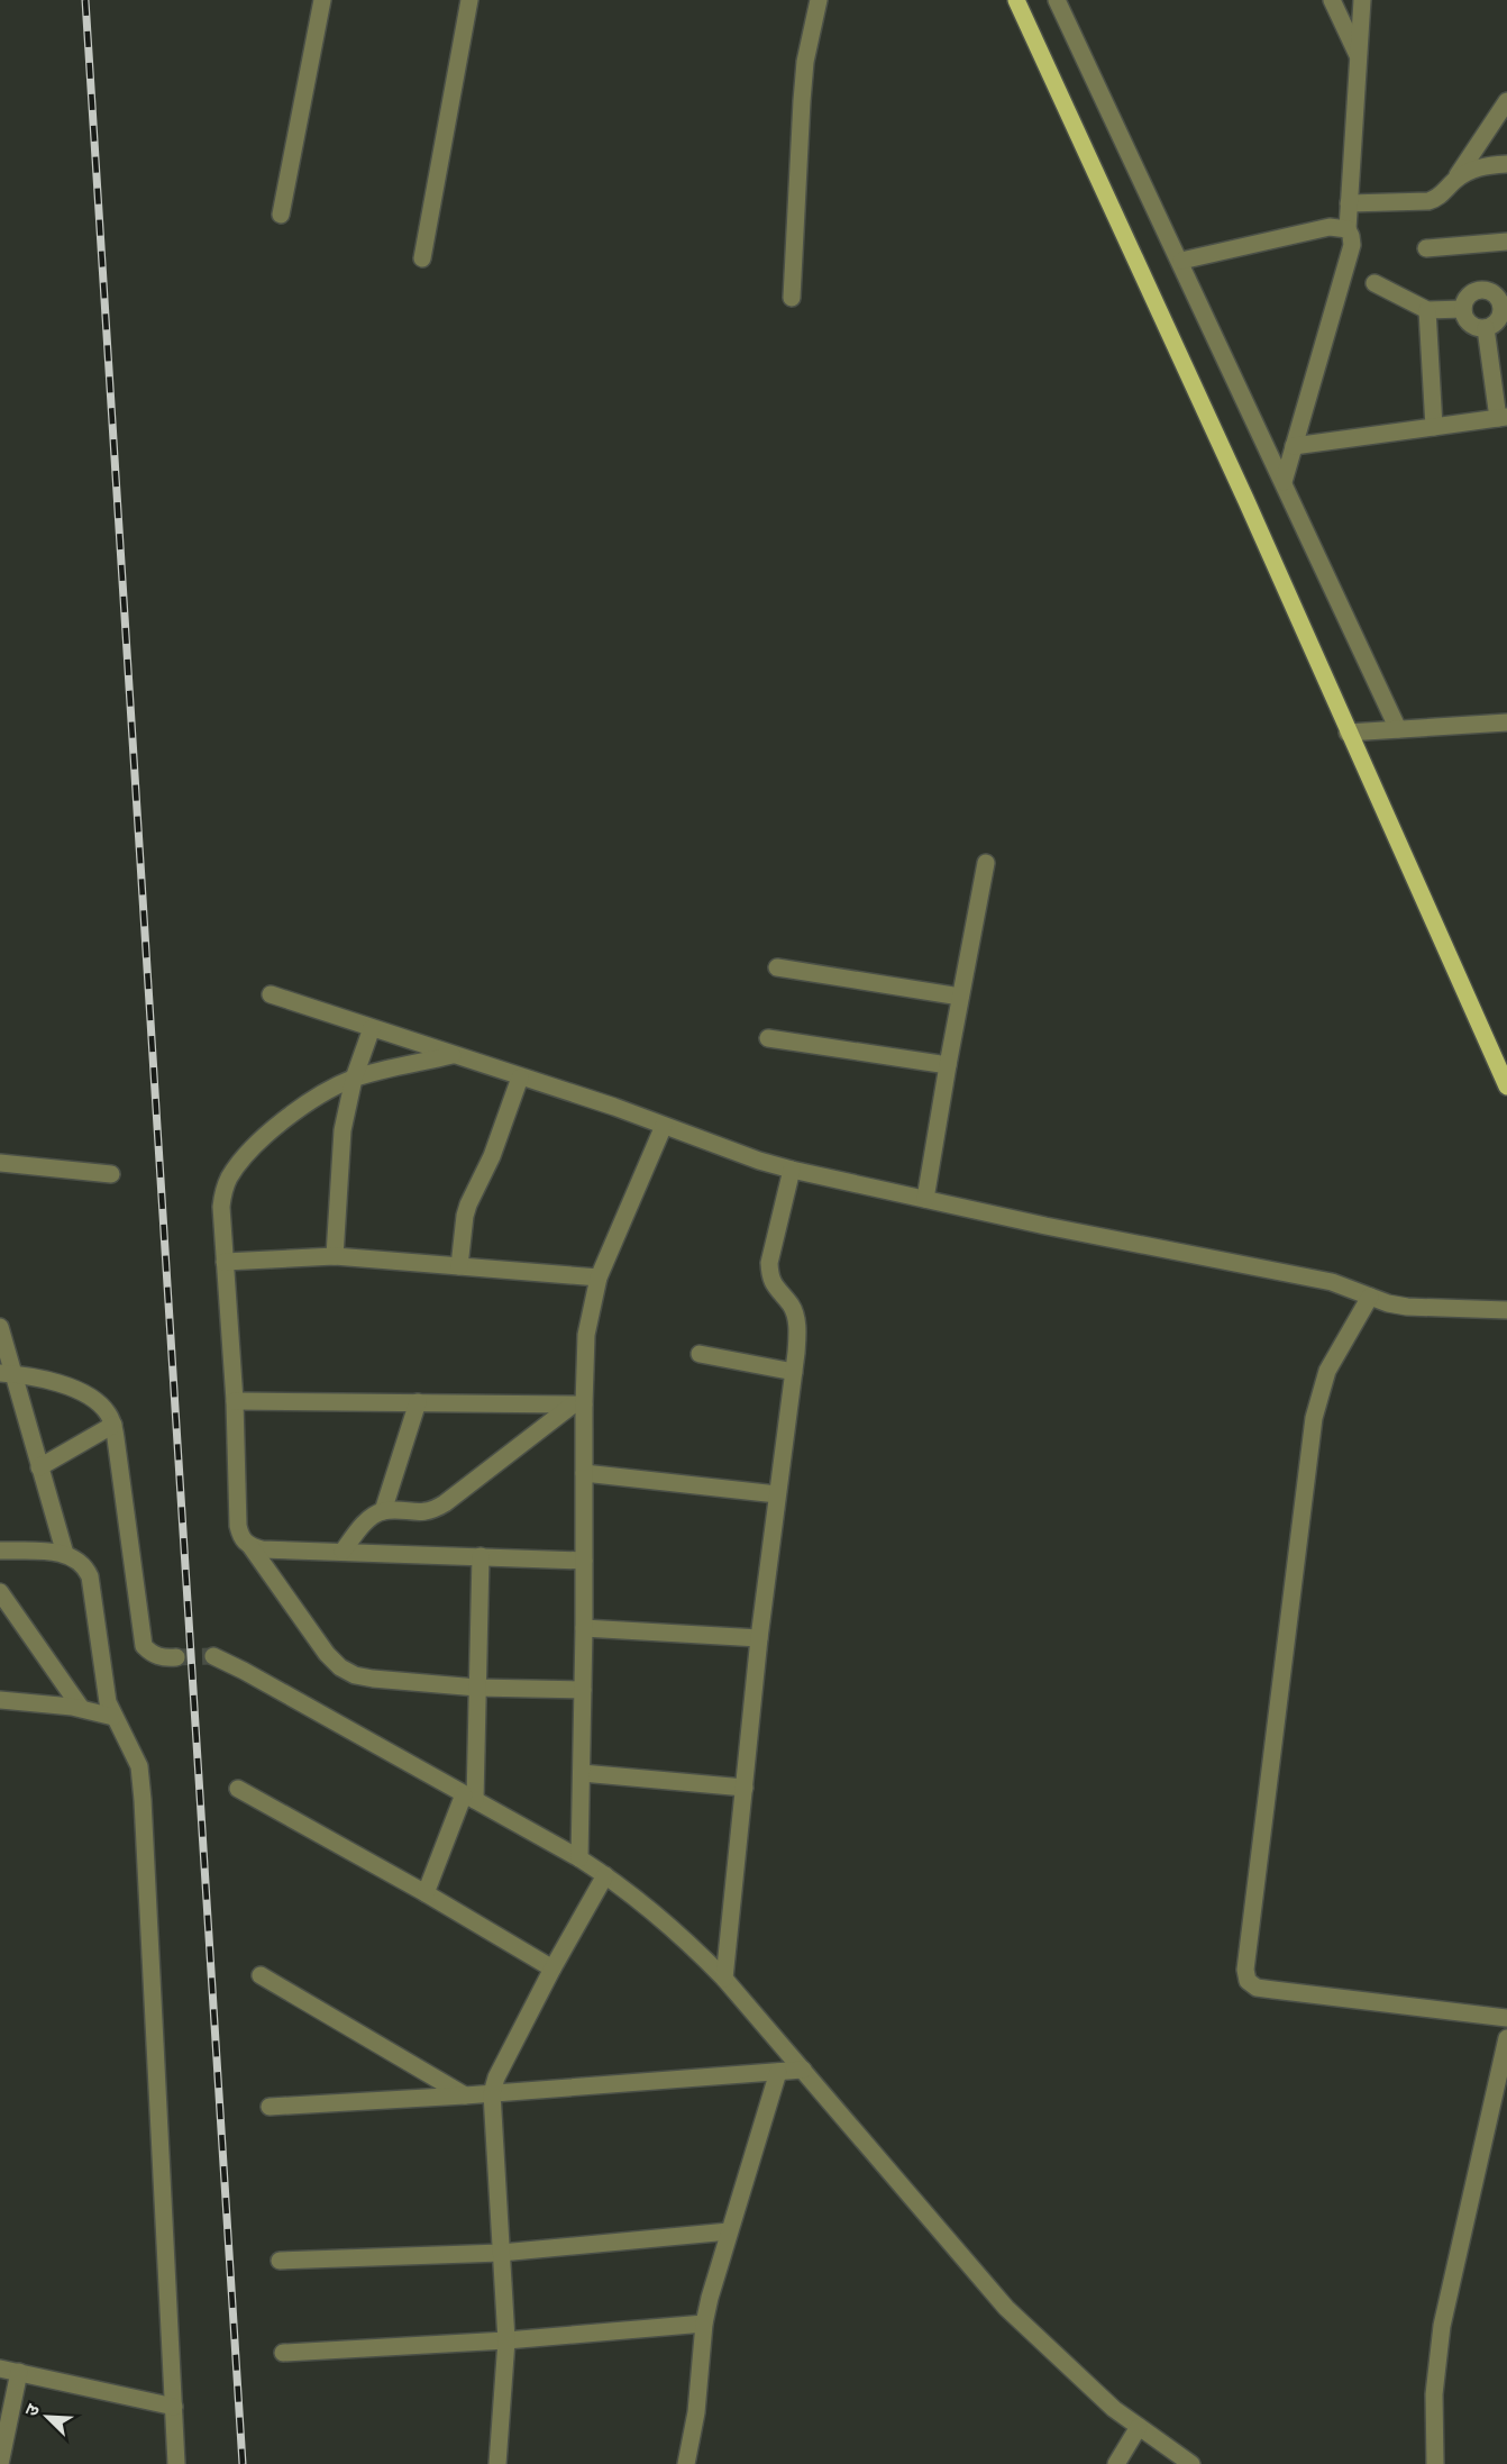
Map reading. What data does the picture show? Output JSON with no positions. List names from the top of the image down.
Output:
{
  "north": "top left"
}
